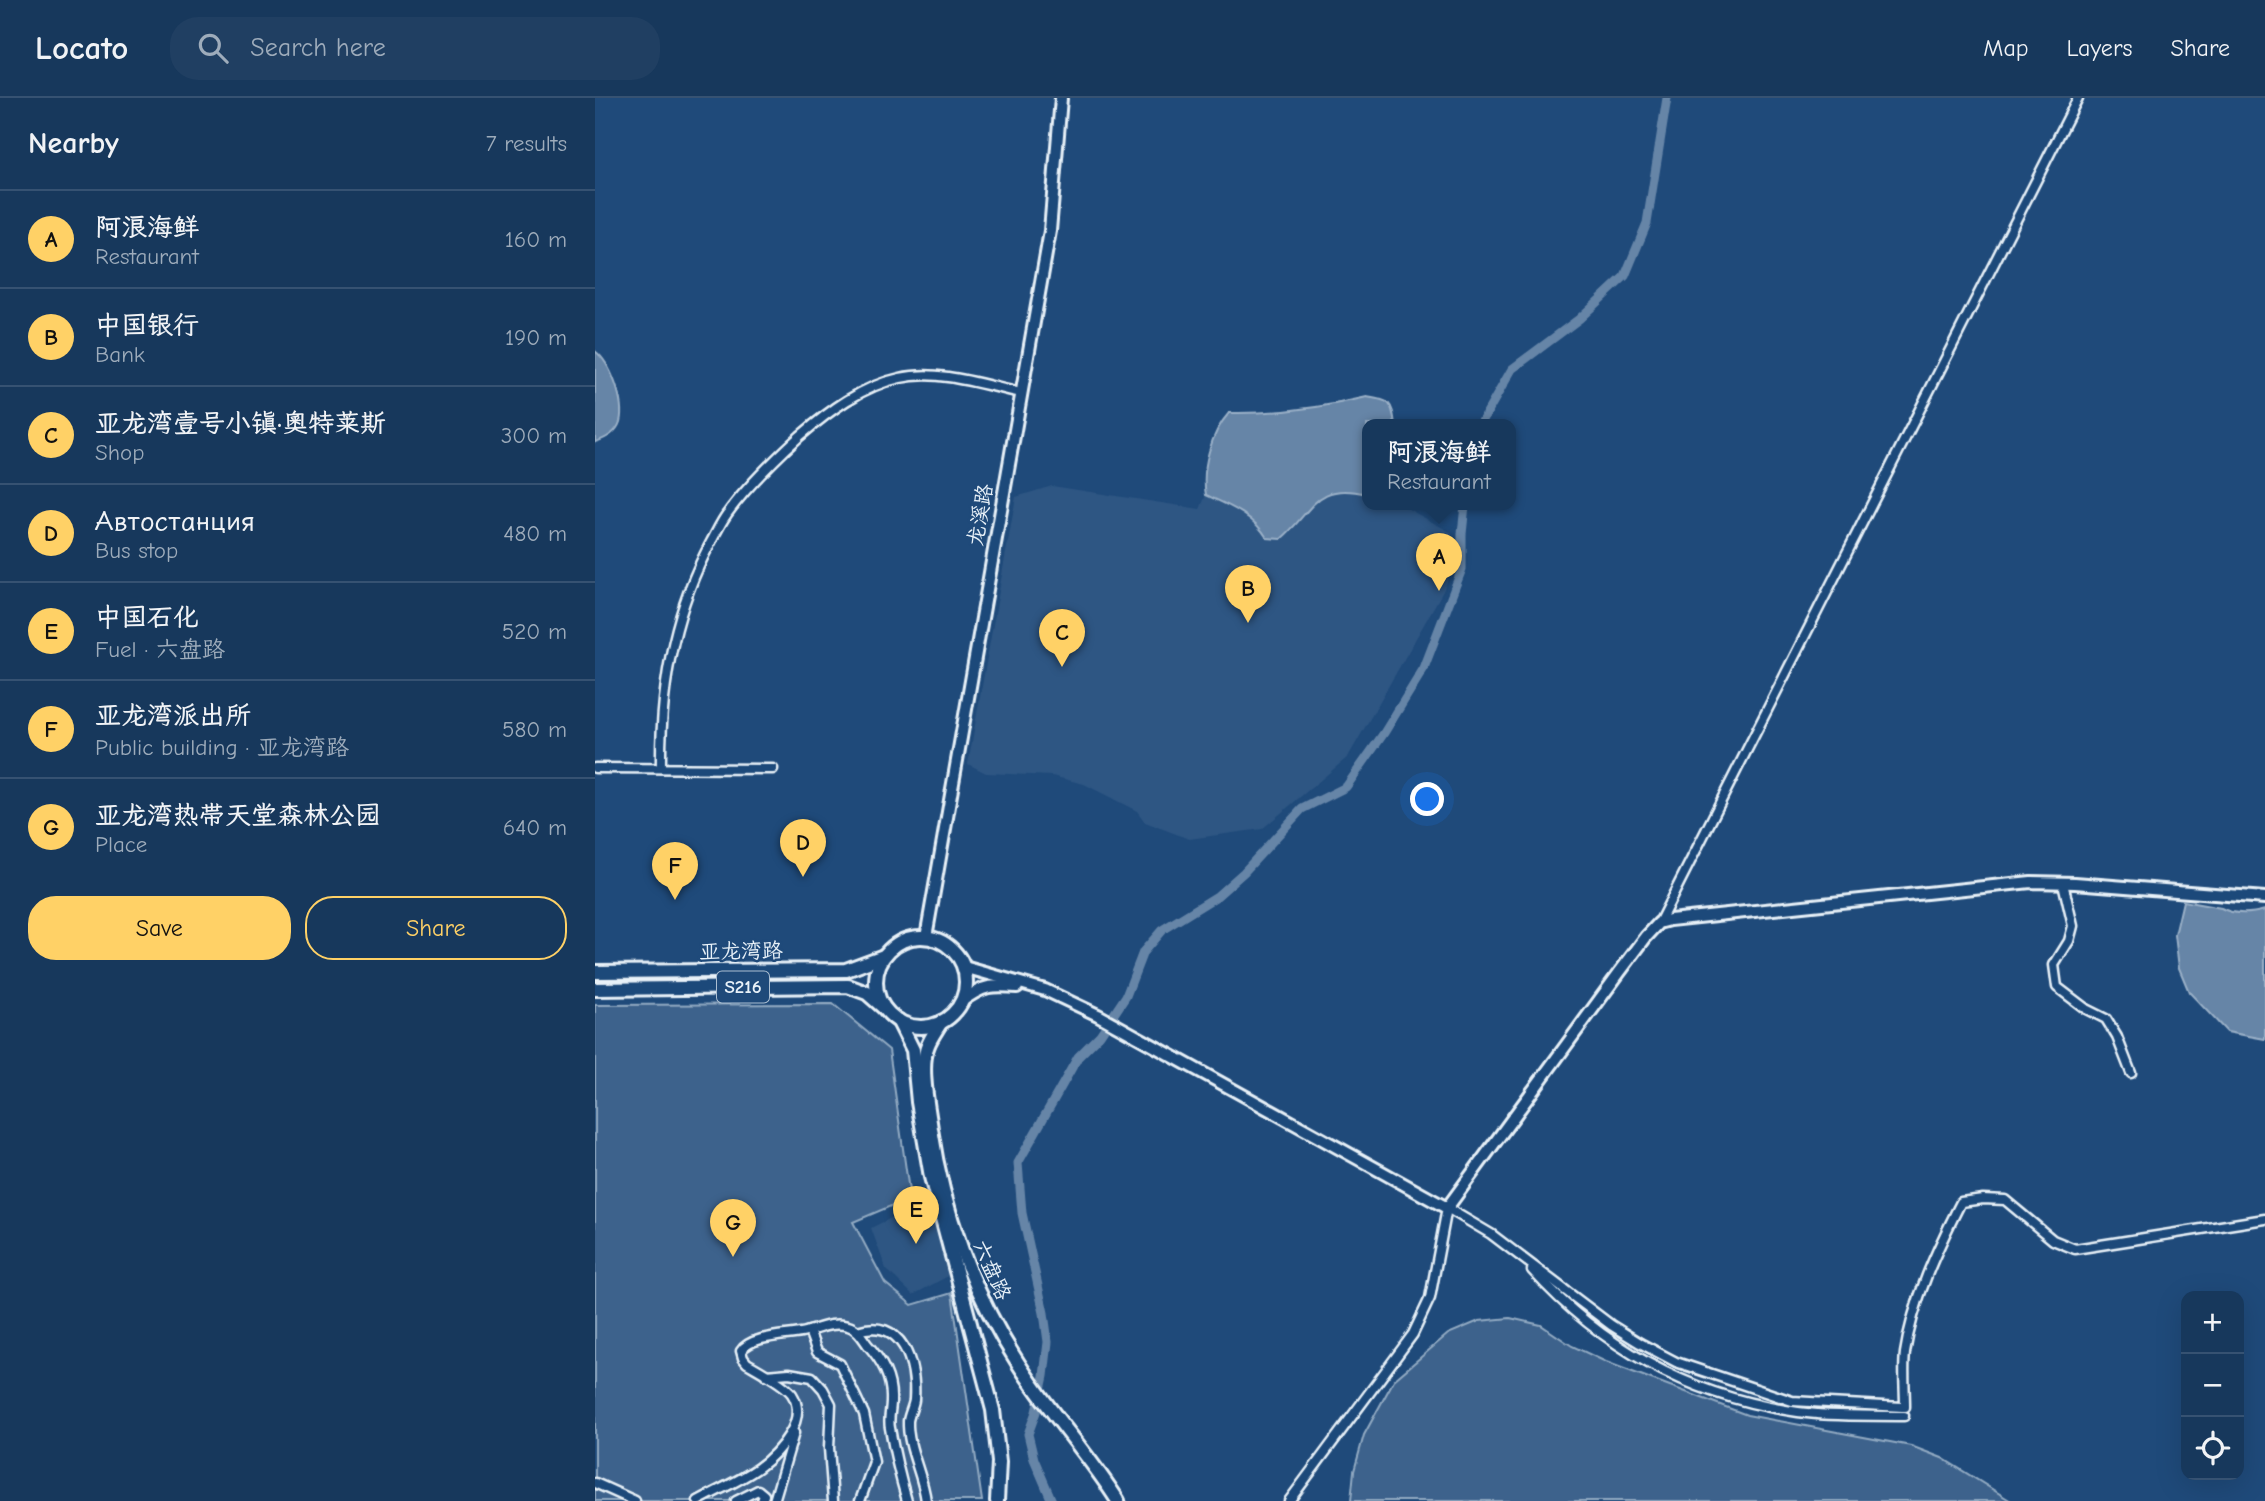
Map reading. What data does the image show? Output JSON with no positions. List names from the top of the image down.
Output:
{
  "streets": {
    "main road": ["亚龙湾路", "S216", "六盘路"],
    "street": ["龙溪路"]
  },
  "crossings": [
    ["龙溪路", "亚龙湾路"],
    ["龙溪路", "S216"],
    ["龙溪路", "六盘路"],
    ["亚龙湾路", "S216"],
    ["亚龙湾路", "六盘路"],
    ["S216", "六盘路"]
  ],
  "page": {
    "header": "Locato",
    "search": "Search here",
    "nav": ["Map", "Layers", "Share"],
    "heading": ["Nearby", "7 results"],
    "list": [
      {
        "mark": "A",
        "name": "阿浪海鲜",
        "note": "Restaurant",
        "value": "160 m"
      },
      {
        "mark": "B",
        "name": "中国银行",
        "note": "Bank",
        "value": "190 m"
      },
      {
        "mark": "C",
        "name": "亚龙湾壹号小镇·奥特莱斯",
        "note": "Shop",
        "value": "300 m"
      },
      {
        "mark": "D",
        "name": "Автостанция",
        "note": "Bus stop",
        "value": "480 m"
      },
      {
        "mark": "E",
        "name": "中国石化",
        "note": "Fuel · 六盘路",
        "value": "520 m"
      },
      {
        "mark": "F",
        "name": "亚龙湾派出所",
        "note": "Public building · 亚龙湾路",
        "value": "580 m"
      },
      {
        "mark": "G",
        "name": "亚龙湾热带天堂森林公园",
        "note": "Place",
        "value": "640 m"
      }
    ],
    "popup": ["阿浪海鲜", "Restaurant"],
    "pins": [
      "A",
      "B",
      "C",
      "D",
      "F",
      "E",
      "G"
    ],
    "buttons": ["Save", "Share"],
    "map_buttons": ["+", "−"]
  }
}
